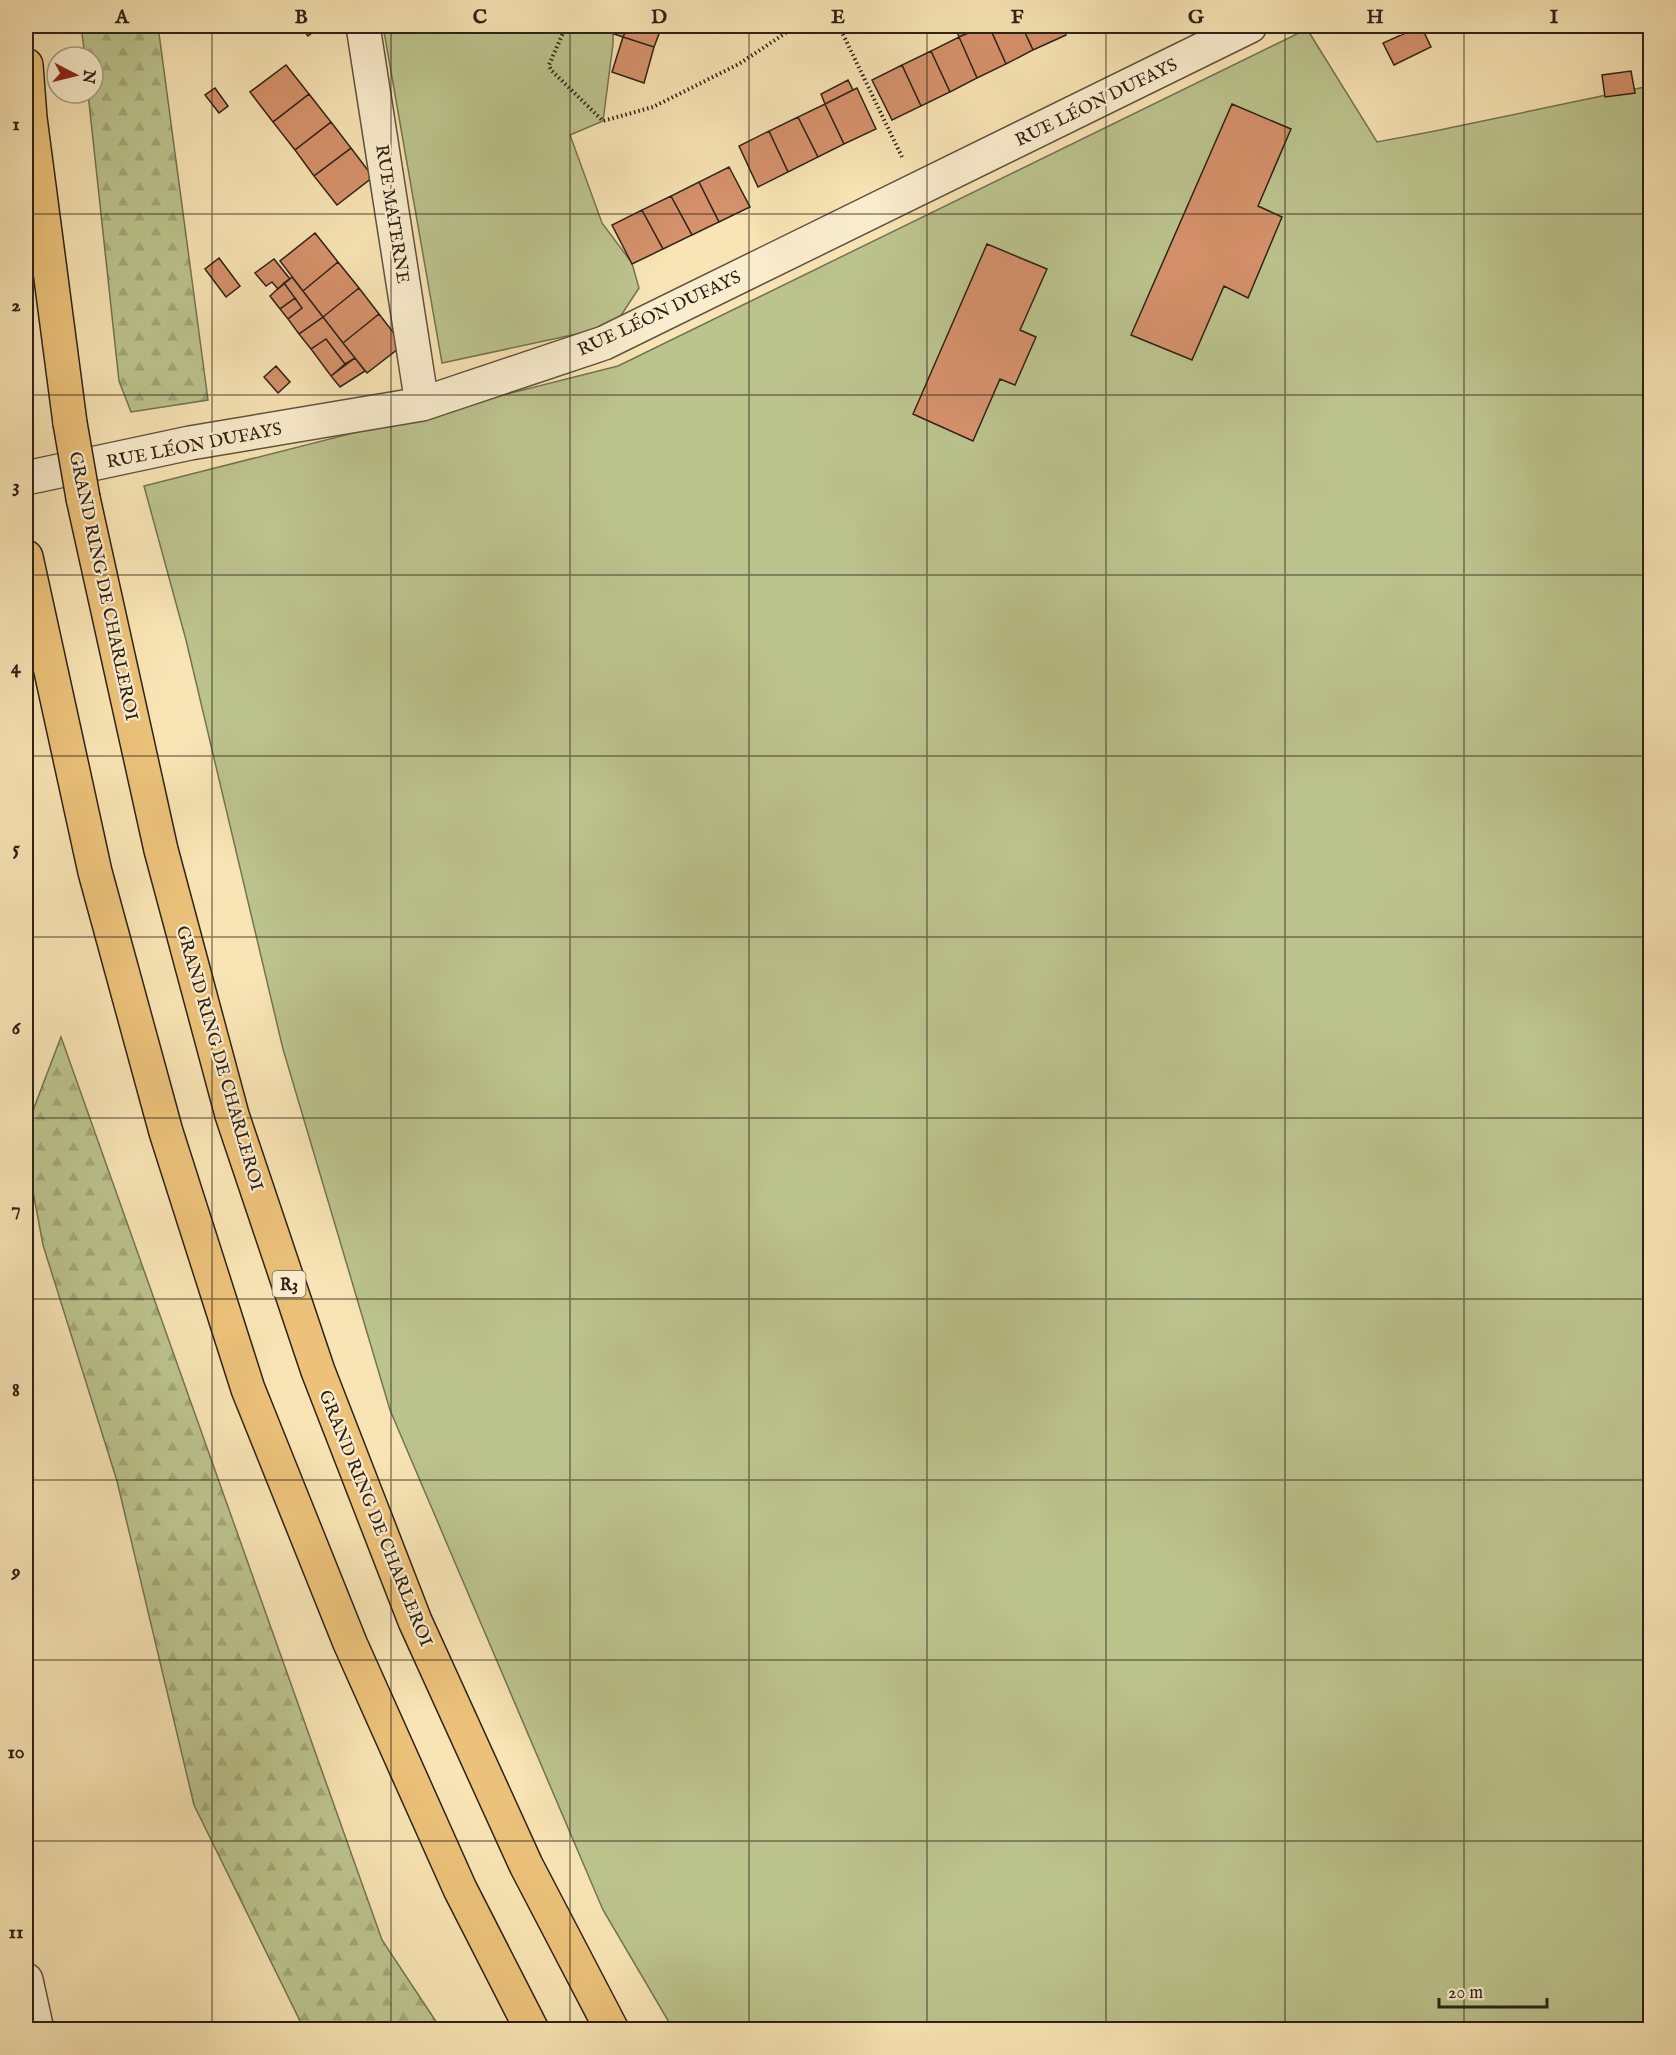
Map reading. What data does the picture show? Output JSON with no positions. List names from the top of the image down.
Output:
{
  "streets": {
    "highway": ["GRAND RING DE CHARLEROI", "R3"],
    "street": ["RUE LÉON DUFAYS", "RUE MATERNE"]
  },
  "crossings": [
    ["RUE LÉON DUFAYS", "RUE MATERNE"]
  ],
  "scale_bar": "20 m",
  "north": "right",
  "grid": {
    "columns": [
      "A",
      "B",
      "C",
      "D",
      "E",
      "F",
      "G",
      "H",
      "I"
    ],
    "rows": [
      "1",
      "2",
      "3",
      "4",
      "5",
      "6",
      "7",
      "8",
      "9",
      "10",
      "11"
    ]
  }
}
